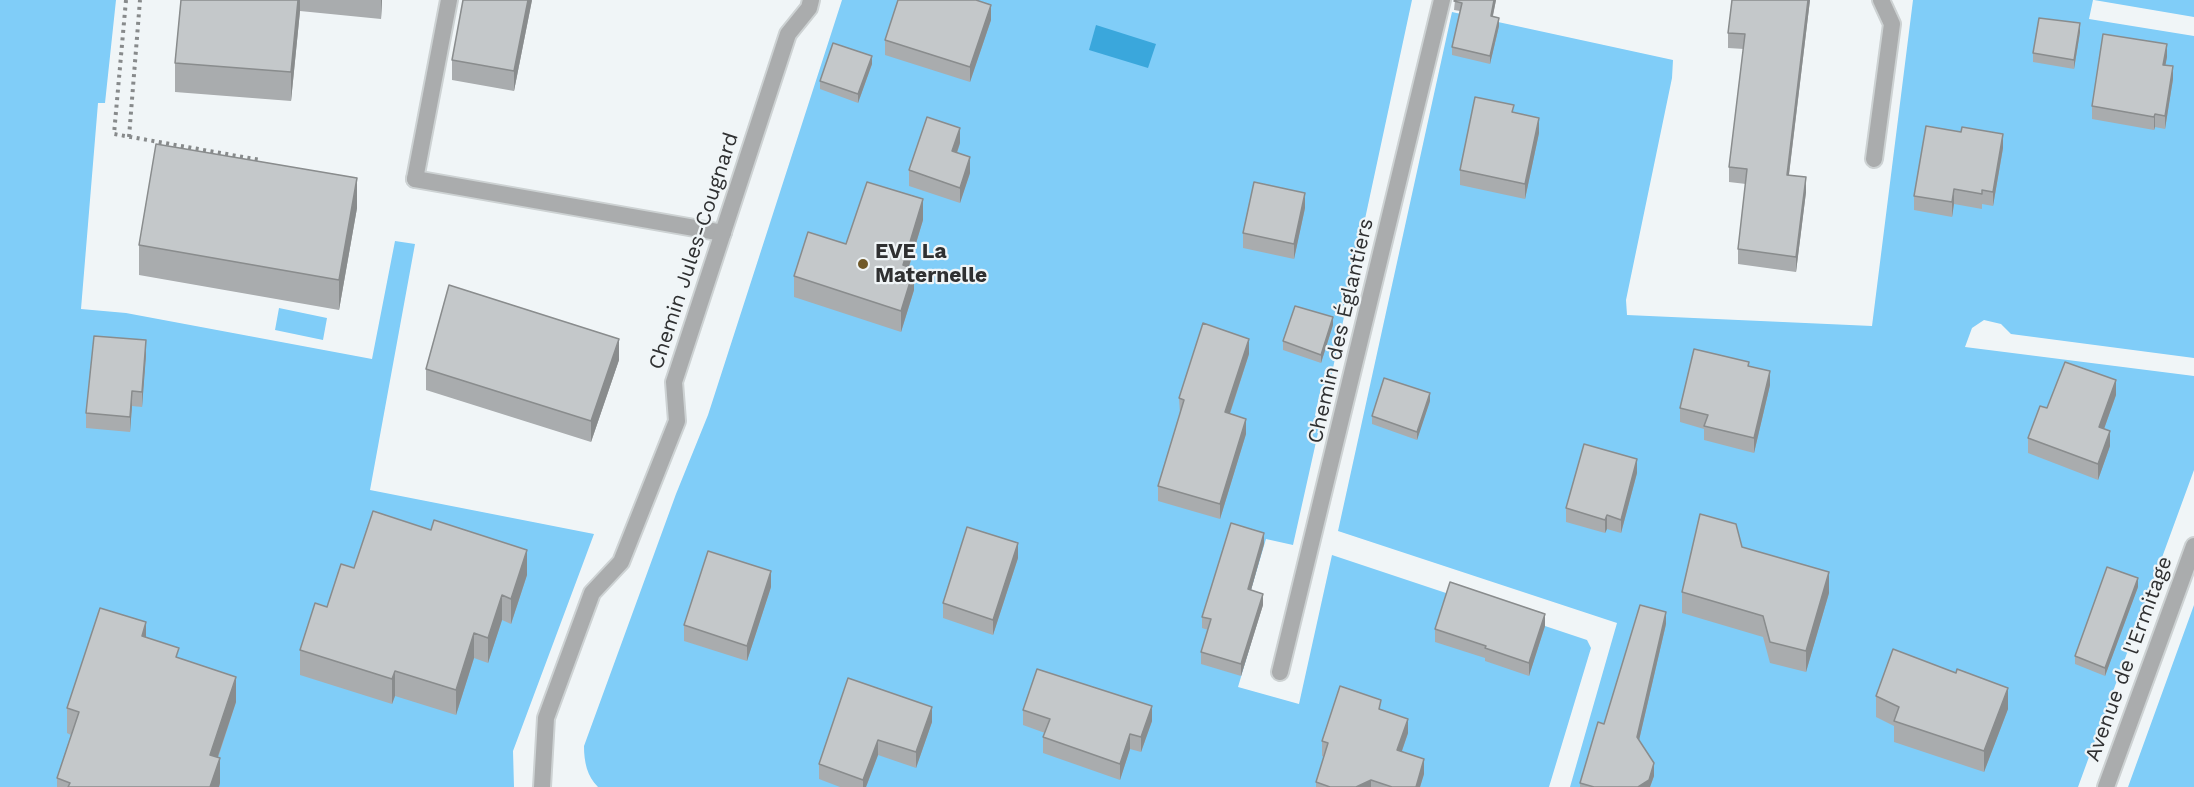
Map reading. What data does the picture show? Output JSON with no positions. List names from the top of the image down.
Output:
{
  "streets": {
    "street": ["Chemin Jules-Cougnard", "Chemin des Églantiers", "Avenue de l'Ermitage"]
  },
  "places": ["EVE La Maternelle"]
}
